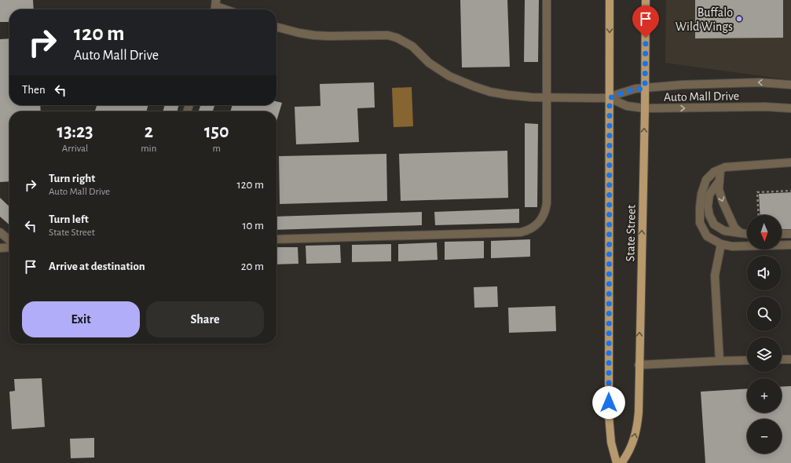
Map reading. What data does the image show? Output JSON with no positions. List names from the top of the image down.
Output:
{
  "streets": {
    "main road": ["State Street"],
    "street": ["Auto Mall Drive"]
  },
  "crossings": [
    ["Auto Mall Drive", "State Street"]
  ],
  "places": ["Buffalo Wild Wings"],
  "north": "bottom",
  "page": {
    "turn": ["120 m", "Auto Mall Drive"],
    "then": "Then",
    "eta": [
      "13:23",
      "Arrival",
      "2",
      "min",
      "150",
      "m"
    ],
    "list": [
      {
        "name": "Turn right",
        "note": "Auto Mall Drive",
        "value": "120 m"
      },
      {
        "name": "Turn left",
        "note": "State Street",
        "value": "10 m"
      },
      {
        "name": "Arrive at destination",
        "value": "20 m"
      }
    ],
    "map_buttons": ["+", "−"],
    "buttons": ["Exit", "Share"]
  }
}
